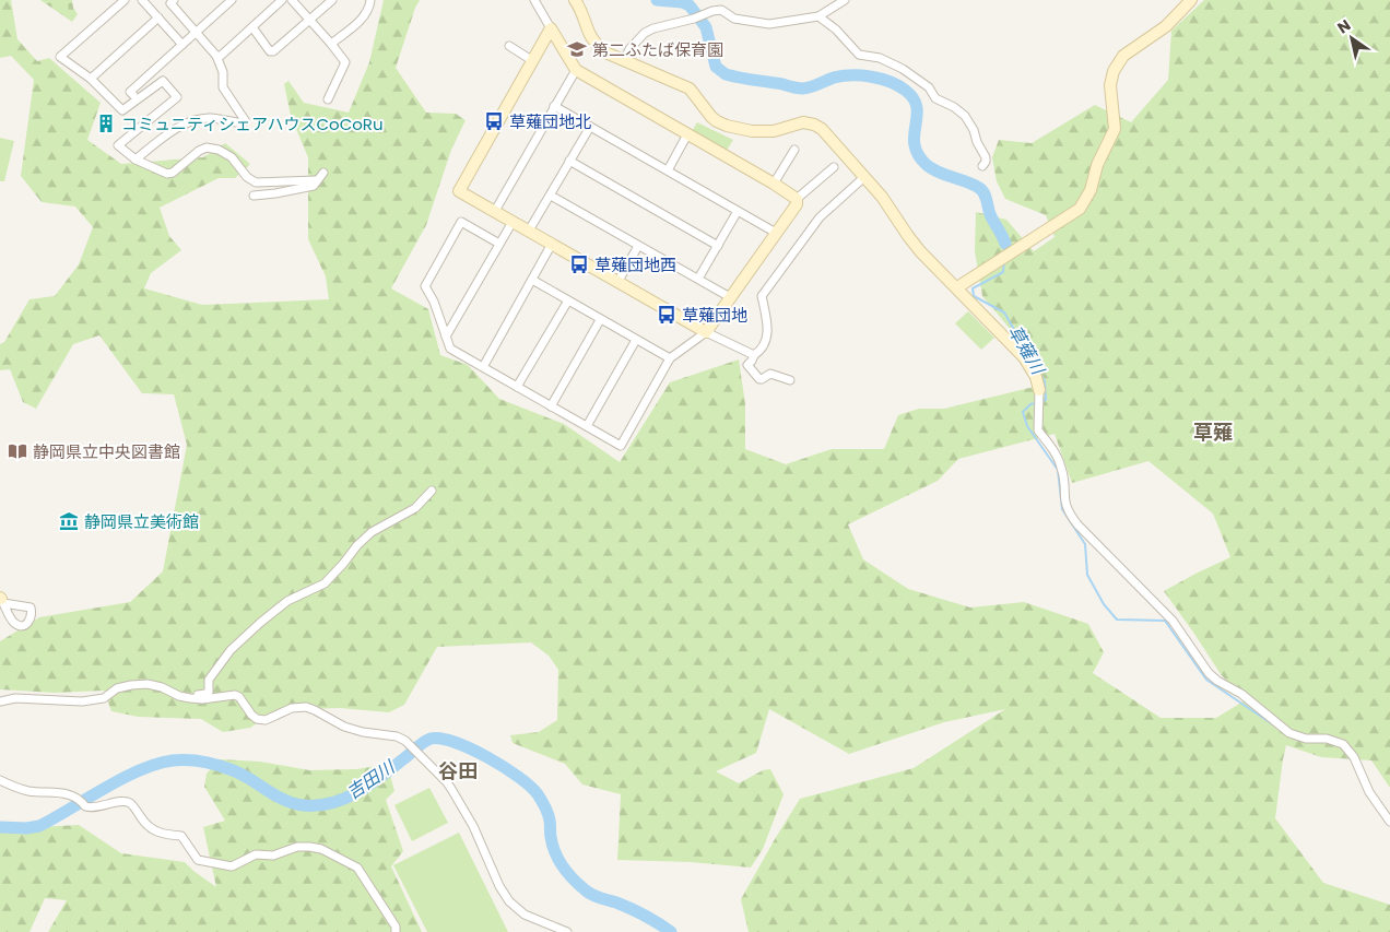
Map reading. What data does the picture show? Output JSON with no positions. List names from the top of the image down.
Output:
{
  "districts": ["草薙", "谷田"],
  "water": ["草薙川", "吉田川"],
  "places": {
    "school or university": ["第二ふたば保育園"],
    "bus stop": ["草薙団地北", "草薙団地西", "草薙団地"],
    "building": ["コミュニティシェアハウスCoCoRu"],
    "library": ["静岡県立中央図書館"],
    "museum": ["静岡県立美術館"]
  },
  "north": "top left"
}
